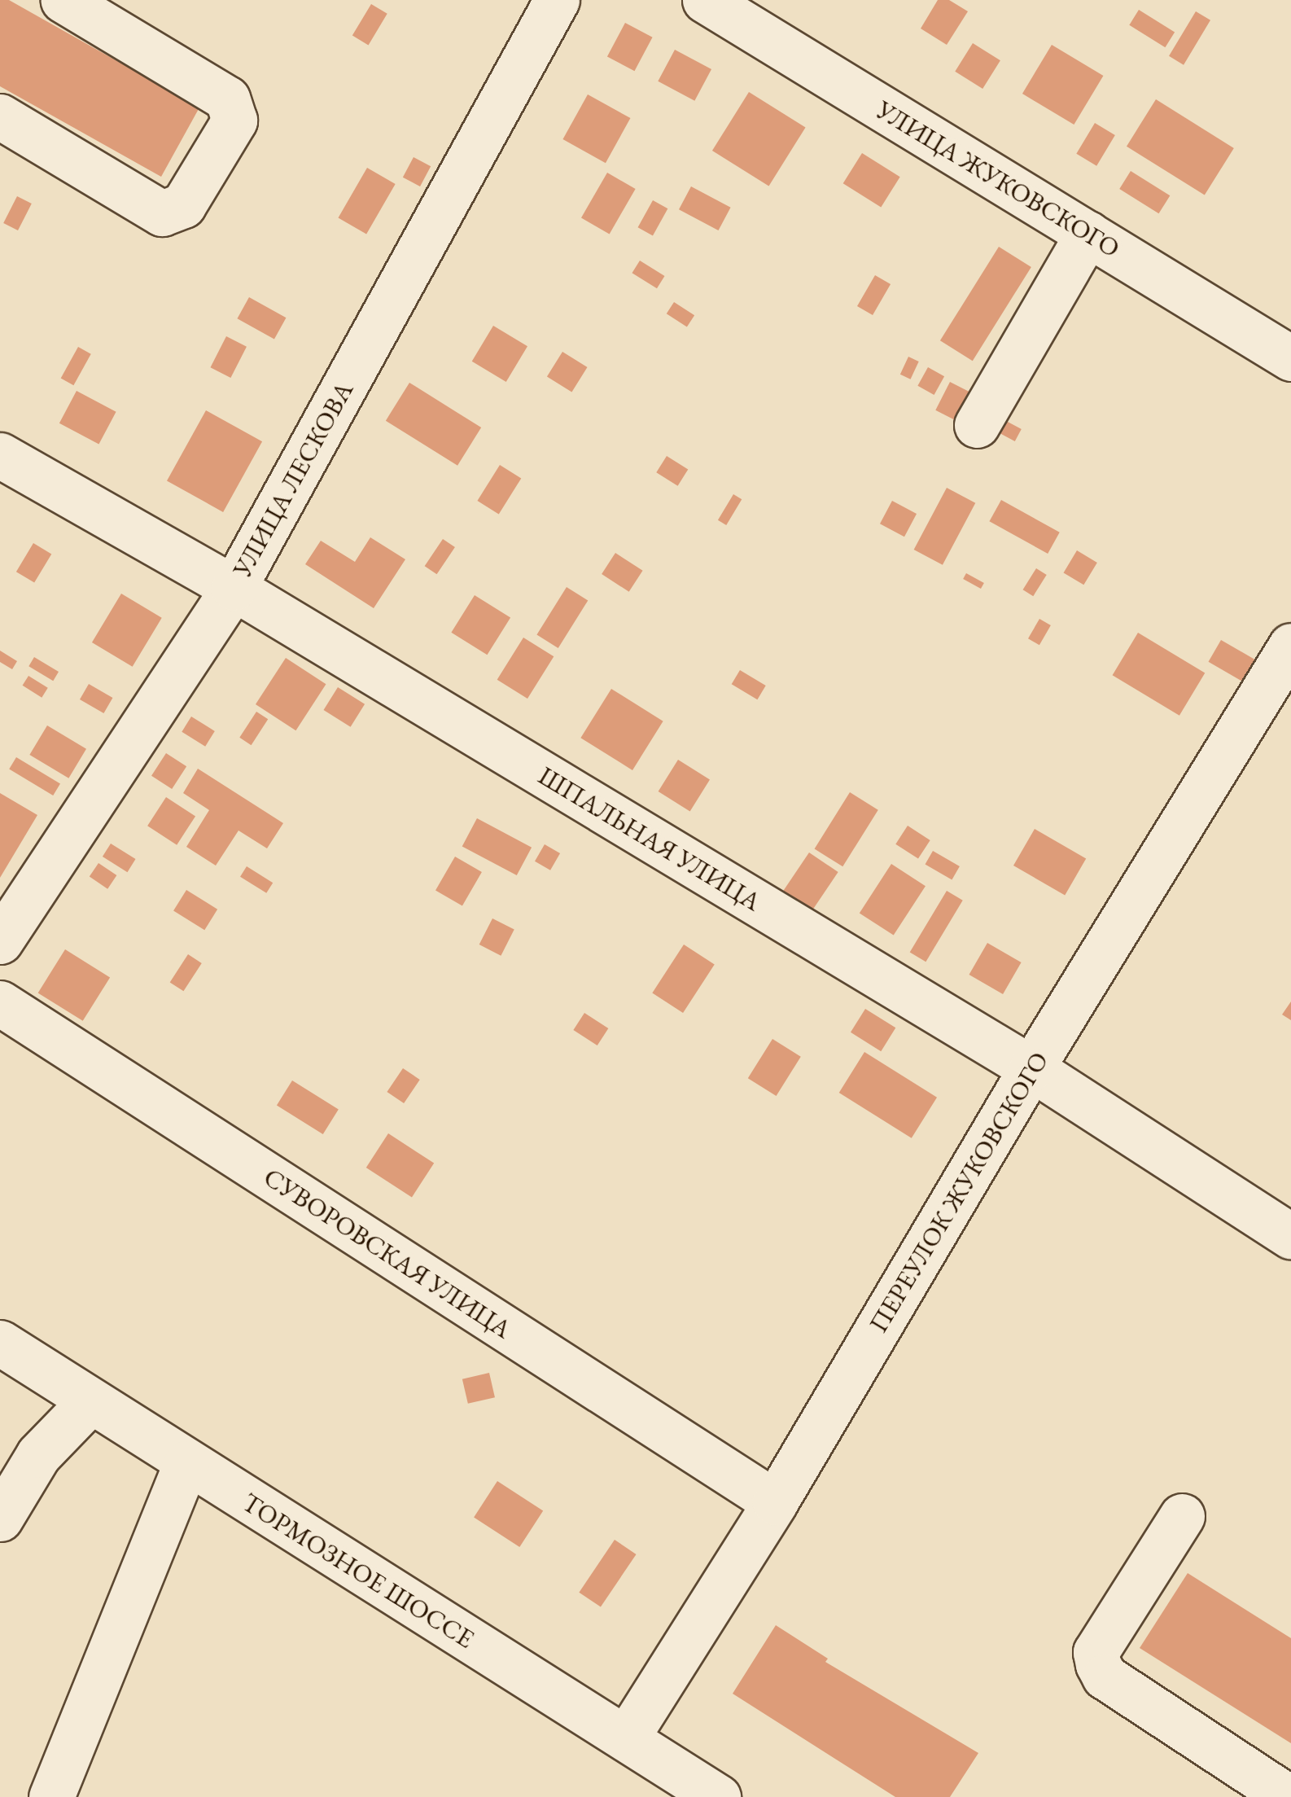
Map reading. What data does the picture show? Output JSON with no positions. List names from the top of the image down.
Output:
{
  "streets": {
    "street": [
      "УЛИЦА ЖУКОВСКОГО",
      "УЛИЦА ЛЕСКОВА",
      "ШПАЛЬНАЯ УЛИЦА",
      "ПЕРЕУЛОК ЖУКОВСКОГО",
      "СУВОРОВСКАЯ УЛИЦА",
      "ТОРМОЗНОЕ ШОССЕ"
    ]
  },
  "crossings": [
    ["УЛИЦА ЛЕСКОВА", "ШПАЛЬНАЯ УЛИЦА"],
    ["ШПАЛЬНАЯ УЛИЦА", "ПЕРЕУЛОК ЖУКОВСКОГО"],
    ["ПЕРЕУЛОК ЖУКОВСКОГО", "СУВОРОВСКАЯ УЛИЦА"],
    ["ПЕРЕУЛОК ЖУКОВСКОГО", "ТОРМОЗНОЕ ШОССЕ"]
  ]
}
